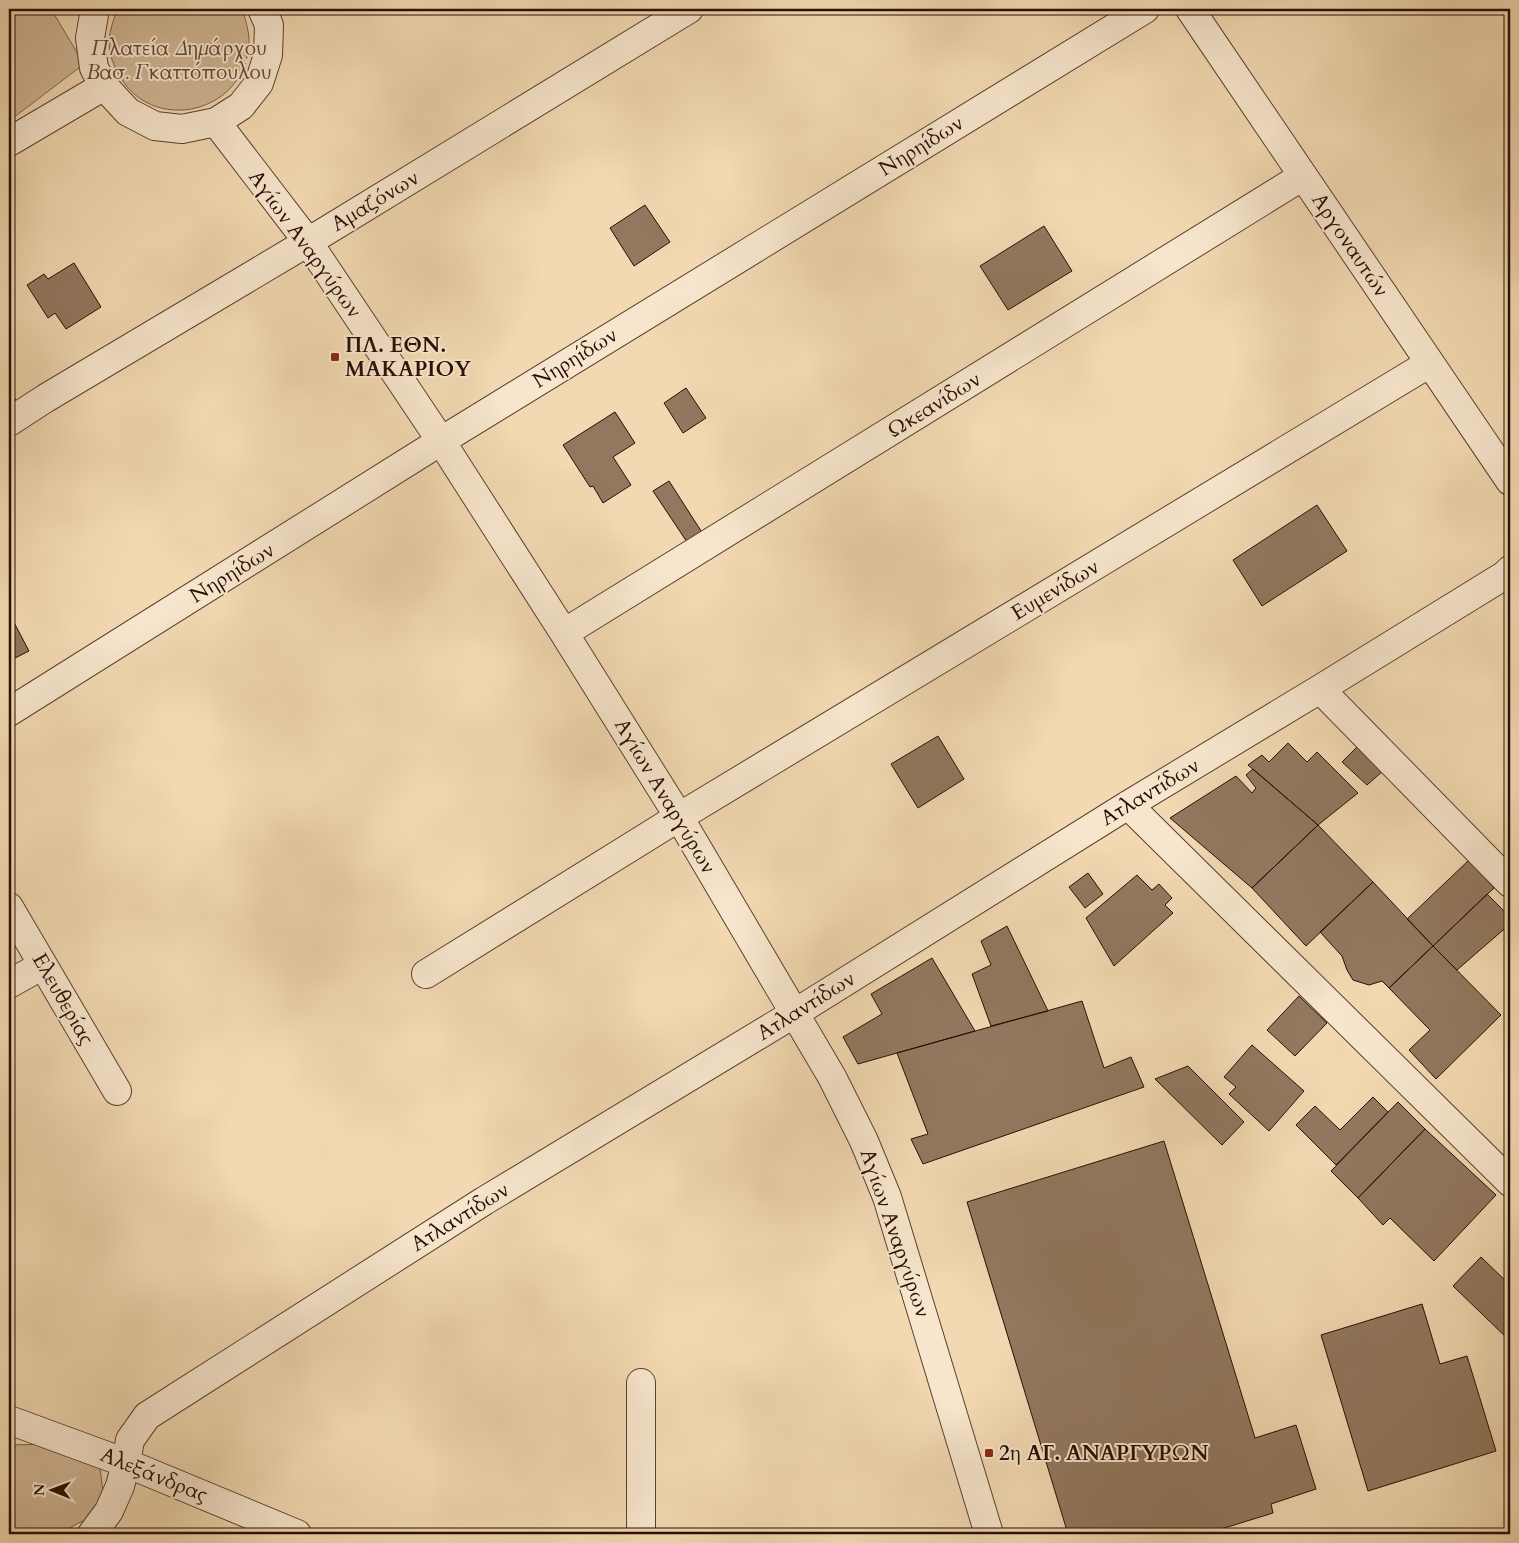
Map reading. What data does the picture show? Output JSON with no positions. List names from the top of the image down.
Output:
{
  "streets": {
    "street": [
      "Νηρηίδων",
      "Αμαζόνων",
      "Αγίων Αναργύρων",
      "Αργοναυτών",
      "Ωκεανίδων",
      "Ευμενίδων",
      "Ατλαντίδων",
      "Ελευθερίας",
      "Αλεξάνδρας"
    ]
  },
  "crossings": [
    ["Νηρηίδων", "Αγίων Αναργύρων"],
    ["Αμαζόνων", "Αγίων Αναργύρων"],
    ["Αγίων Αναργύρων", "Ωκεανίδων"],
    ["Αγίων Αναργύρων", "Ευμενίδων"],
    ["Αγίων Αναργύρων", "Ατλαντίδων"],
    ["Αργοναυτών", "Ωκεανίδων"],
    ["Αργοναυτών", "Ευμενίδων"],
    ["Ατλαντίδων", "Αλεξάνδρας"]
  ],
  "parks": ["Πλατεία Δημάρχου Βασ. Γκαττόπουλου"],
  "places": {
    "transit": ["ΠΛ. ΕΘΝ. ΜΑΚΑΡΙΟΥ", "2η ΑΓ. ΑΝΑΡΓΥΡΩΝ"]
  },
  "north": "left"
}
